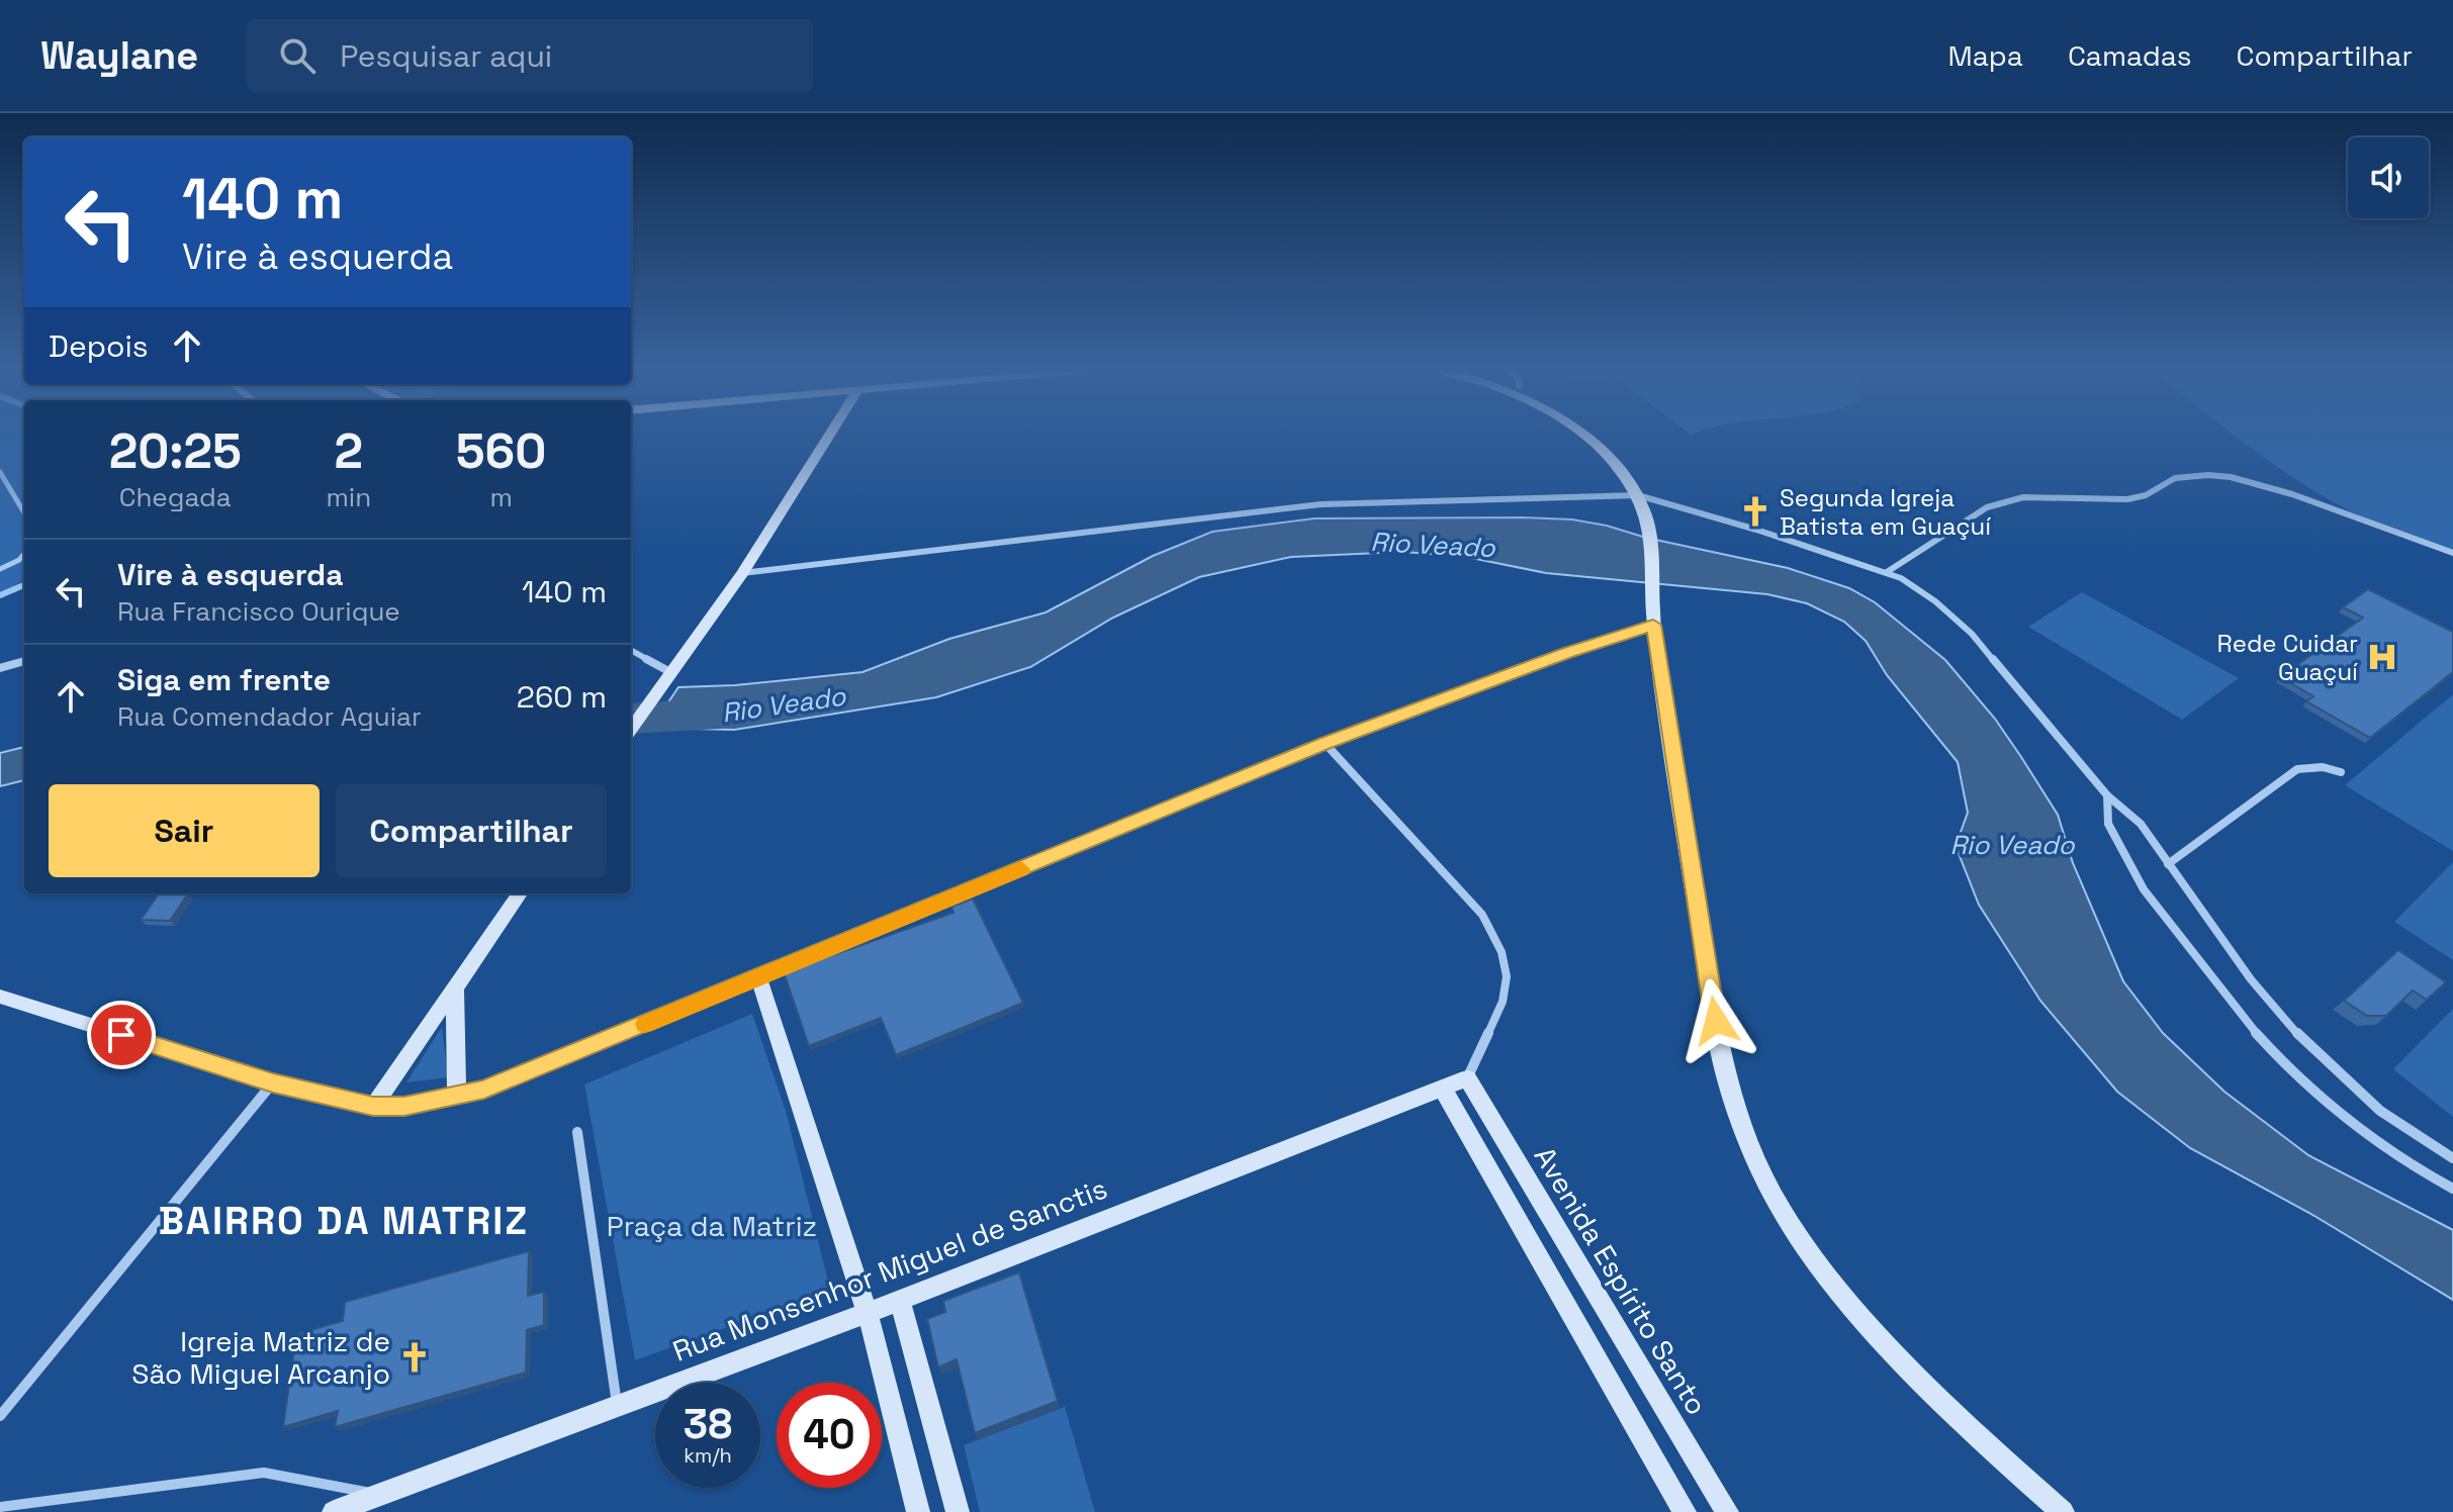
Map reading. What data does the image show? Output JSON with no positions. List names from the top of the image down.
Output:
{
  "streets": {
    "street": ["Rua Monsenhor Miguel de Sanctis", "Avenida Espírito Santo"]
  },
  "crossings": [
    ["Rua Monsenhor Miguel de Sanctis", "Avenida Espírito Santo"]
  ],
  "districts": ["BAIRRO DA MATRIZ"],
  "water": ["Rio Veado"],
  "parks": ["Praça da Matriz"],
  "places": {
    "church": ["Segunda Igreja Batista em Guaçuí", "Igreja Matriz de São Miguel Arcanjo"],
    "hospital": ["Rede Cuidar Guaçuí"]
  },
  "page": {
    "header": "Waylane",
    "search": "Pesquisar aqui",
    "nav": ["Mapa", "Camadas", "Compartilhar"],
    "turn": ["140 m", "Vire à esquerda"],
    "then": "Depois",
    "eta": [
      "20:25",
      "Chegada",
      "2",
      "min",
      "560",
      "m"
    ],
    "list": [
      {
        "name": "Vire à esquerda",
        "note": "Rua Francisco Ourique",
        "value": "140 m"
      },
      {
        "name": "Siga em frente",
        "note": "Rua Comendador Aguiar",
        "value": "260 m"
      }
    ],
    "buttons": ["Sair", "Compartilhar"],
    "speed": "38 km/h",
    "limit": "40"
  }
}
